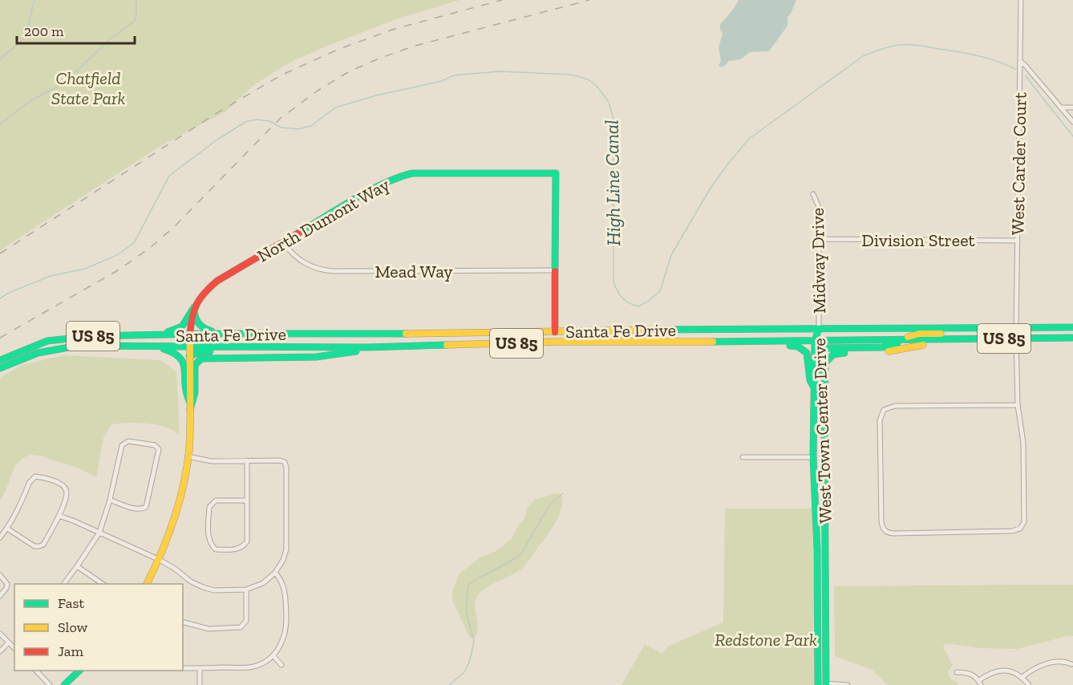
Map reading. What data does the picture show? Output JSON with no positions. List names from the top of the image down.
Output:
{
  "streets": {
    "main road": [
      "North Dumont Way",
      "Santa Fe Drive",
      "US 85",
      "West Town Center Drive"
    ],
    "street": [
      "West Carder Court",
      "Division Street",
      "Midway Drive",
      "Mead Way"
    ]
  },
  "crossings": [
    ["West Carder Court", "Division Street"],
    ["West Carder Court", "Santa Fe Drive"],
    ["North Dumont Way", "Mead Way"],
    ["North Dumont Way", "Santa Fe Drive"],
    ["Division Street", "Midway Drive"],
    ["Midway Drive", "Santa Fe Drive"],
    ["Midway Drive", "West Town Center Drive"],
    ["Santa Fe Drive", "West Town Center Drive"]
  ],
  "water": ["High Line Canal"],
  "parks": ["Chatfield State Park", "Redstone Park"],
  "legend": ["Fast", "Slow", "Jam"],
  "scale_bar": "200 m"
}
